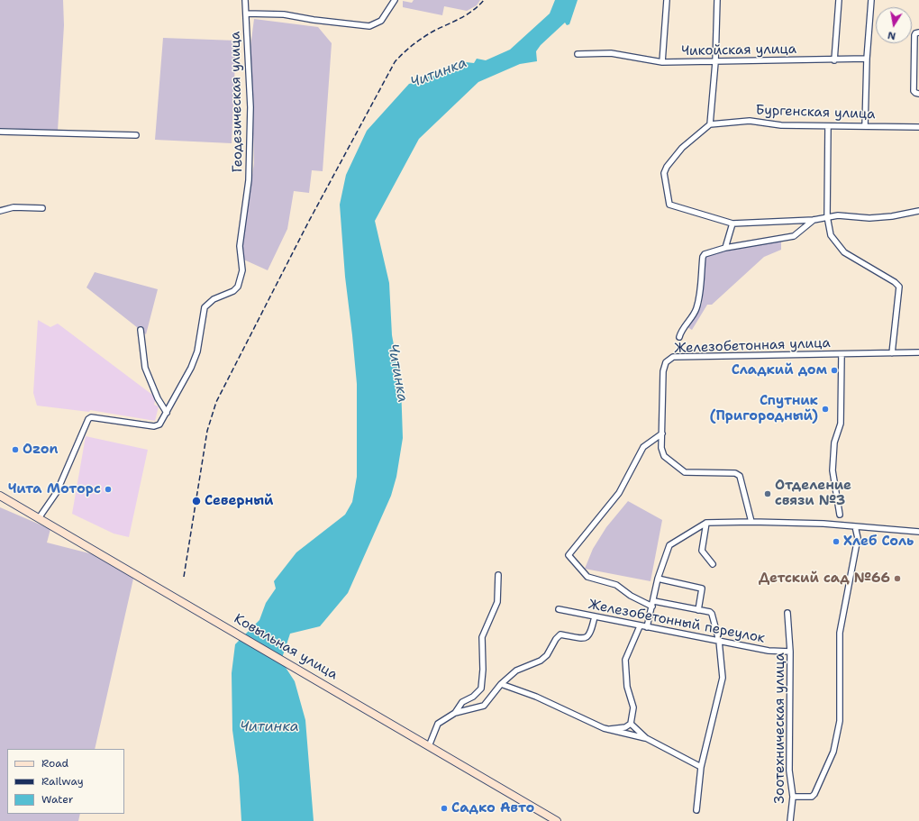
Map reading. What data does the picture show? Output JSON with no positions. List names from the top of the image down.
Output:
{
  "streets": {
    "main road": ["Ковыльная улица"],
    "street": [
      "Чикойская улица",
      "Геодезическая улица",
      "Бургенская улица",
      "Железобетонная улица",
      "Железобетонный переулок",
      "Зоотехническая улица"
    ]
  },
  "crossings": [
    ["Геодезическая улица", "Ковыльная улица"],
    ["Железобетонный переулок", "Зоотехническая улица"]
  ],
  "water": ["Читинка"],
  "places": [
    "Сладкий дом",
    "Спутник (Пригородный)",
    "Ozon",
    "Чита Моторс",
    "Отделение связи №3",
    "Северный",
    "Хлеб Соль",
    "Детский сад №66",
    "Садко Авто"
  ],
  "legend": ["Road", "Railway", "Water"],
  "north": "bottom"
}
